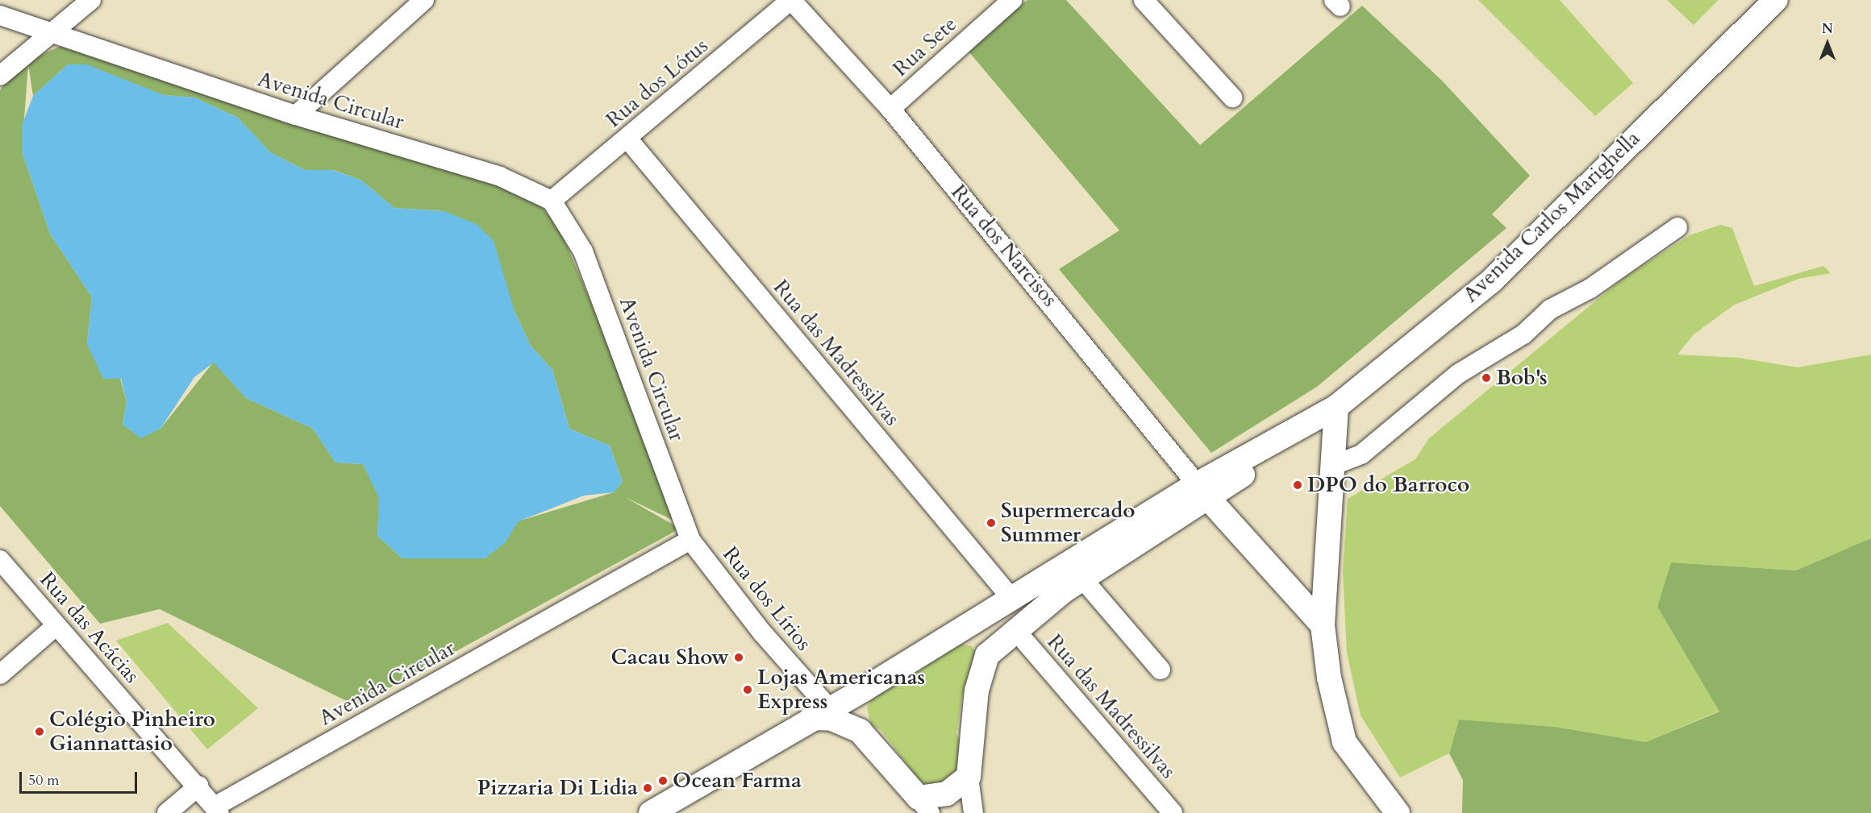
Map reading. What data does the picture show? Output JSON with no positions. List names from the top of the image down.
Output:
{
  "streets": {
    "main road": ["Avenida Carlos Marighella"],
    "street": [
      "Rua Sete",
      "Rua dos Lótus",
      "Avenida Circular",
      "Rua dos Narcisos",
      "Rua das Madressilvas",
      "Rua dos Lírios",
      "Rua das Acácias"
    ]
  },
  "crossings": [
    ["Rua Sete", "Rua dos Narcisos"],
    ["Rua dos Lótus", "Avenida Circular"],
    ["Rua dos Lótus", "Rua dos Narcisos"],
    ["Rua dos Lótus", "Rua das Madressilvas"],
    ["Avenida Circular", "Rua dos Lírios"],
    ["Avenida Circular", "Rua das Acácias"],
    ["Avenida Carlos Marighella", "Rua dos Narcisos"],
    ["Avenida Carlos Marighella", "Rua das Madressilvas"],
    ["Avenida Carlos Marighella", "Rua dos Lírios"]
  ],
  "places": [
    "Bob's",
    "DPO do Barroco",
    "Supermercado Summer",
    "Cacau Show",
    "Lojas Americanas Express",
    "Colégio Pinheiro Giannattasio",
    "Ocean Farma",
    "Pizzaria Di Lidia"
  ],
  "scale_bar": "50 m",
  "north": "top"
}
